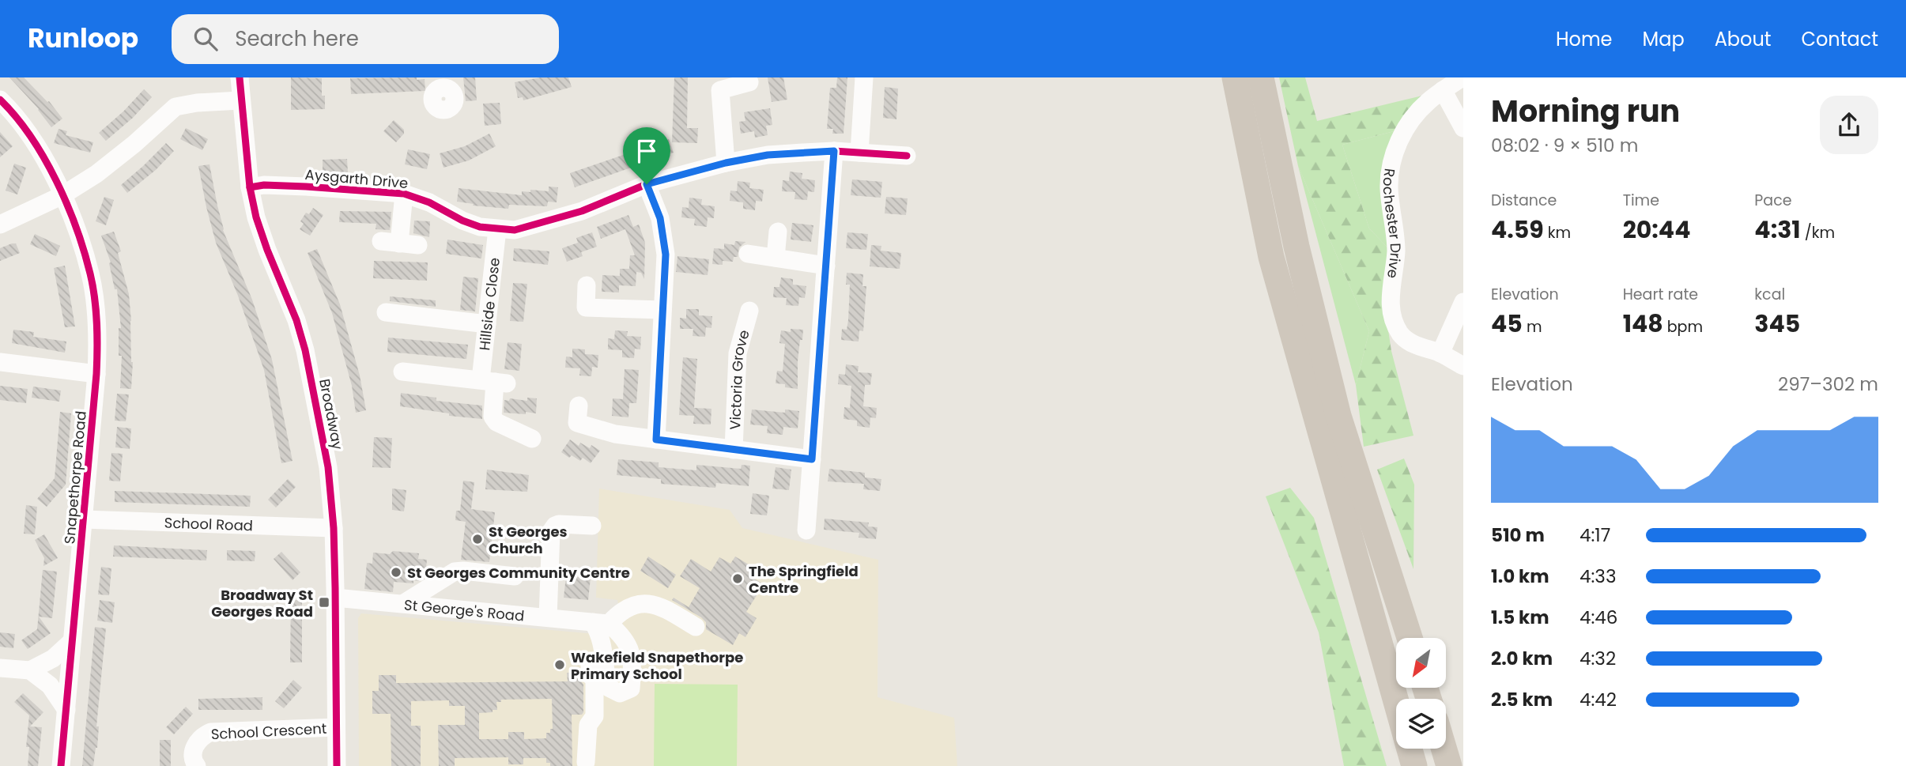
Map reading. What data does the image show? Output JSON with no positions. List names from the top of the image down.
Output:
{
  "streets": {
    "street": [
      "Aysgarth Drive",
      "Rochester Drive",
      "Hillside Close",
      "Victoria Grove",
      "Broadway",
      "Snapethorpe Road",
      "School Road",
      "St George's Road",
      "School Crescent"
    ]
  },
  "crossings": [
    ["Aysgarth Drive", "Hillside Close"],
    ["Aysgarth Drive", "Broadway"],
    ["Broadway", "School Road"],
    ["Broadway", "St George's Road"],
    ["Broadway", "School Crescent"],
    ["Snapethorpe Road", "School Road"]
  ],
  "places": {
    "other": [
      "St Georges Church",
      "St Georges Community Centre",
      "The Springfield Centre",
      "Wakefield Snapethorpe Primary School"
    ],
    "transit": ["Broadway St Georges Road"]
  },
  "north": "bottom left",
  "page": {
    "header": "Runloop",
    "search": "Search here",
    "nav": [
      "Home",
      "Map",
      "About",
      "Contact"
    ],
    "heading": ["Morning run", "08:02 · 9 × 510 m"],
    "stats": [
      ["Distance", "4.59 km"],
      ["Time", "20:44"],
      ["Pace", "4:31 /km"],
      ["Elevation", "45 m"],
      ["Heart rate", "148 bpm"],
      ["kcal", "345"]
    ],
    "chart": ["Elevation", "297–302 m"],
    "list": [
      {
        "name": "510 m",
        "note": "4:17"
      },
      {
        "name": "1.0 km",
        "note": "4:33"
      },
      {
        "name": "1.5 km",
        "note": "4:46"
      },
      {
        "name": "2.0 km",
        "note": "4:32"
      },
      {
        "name": "2.5 km",
        "note": "4:42"
      }
    ]
  }
}
